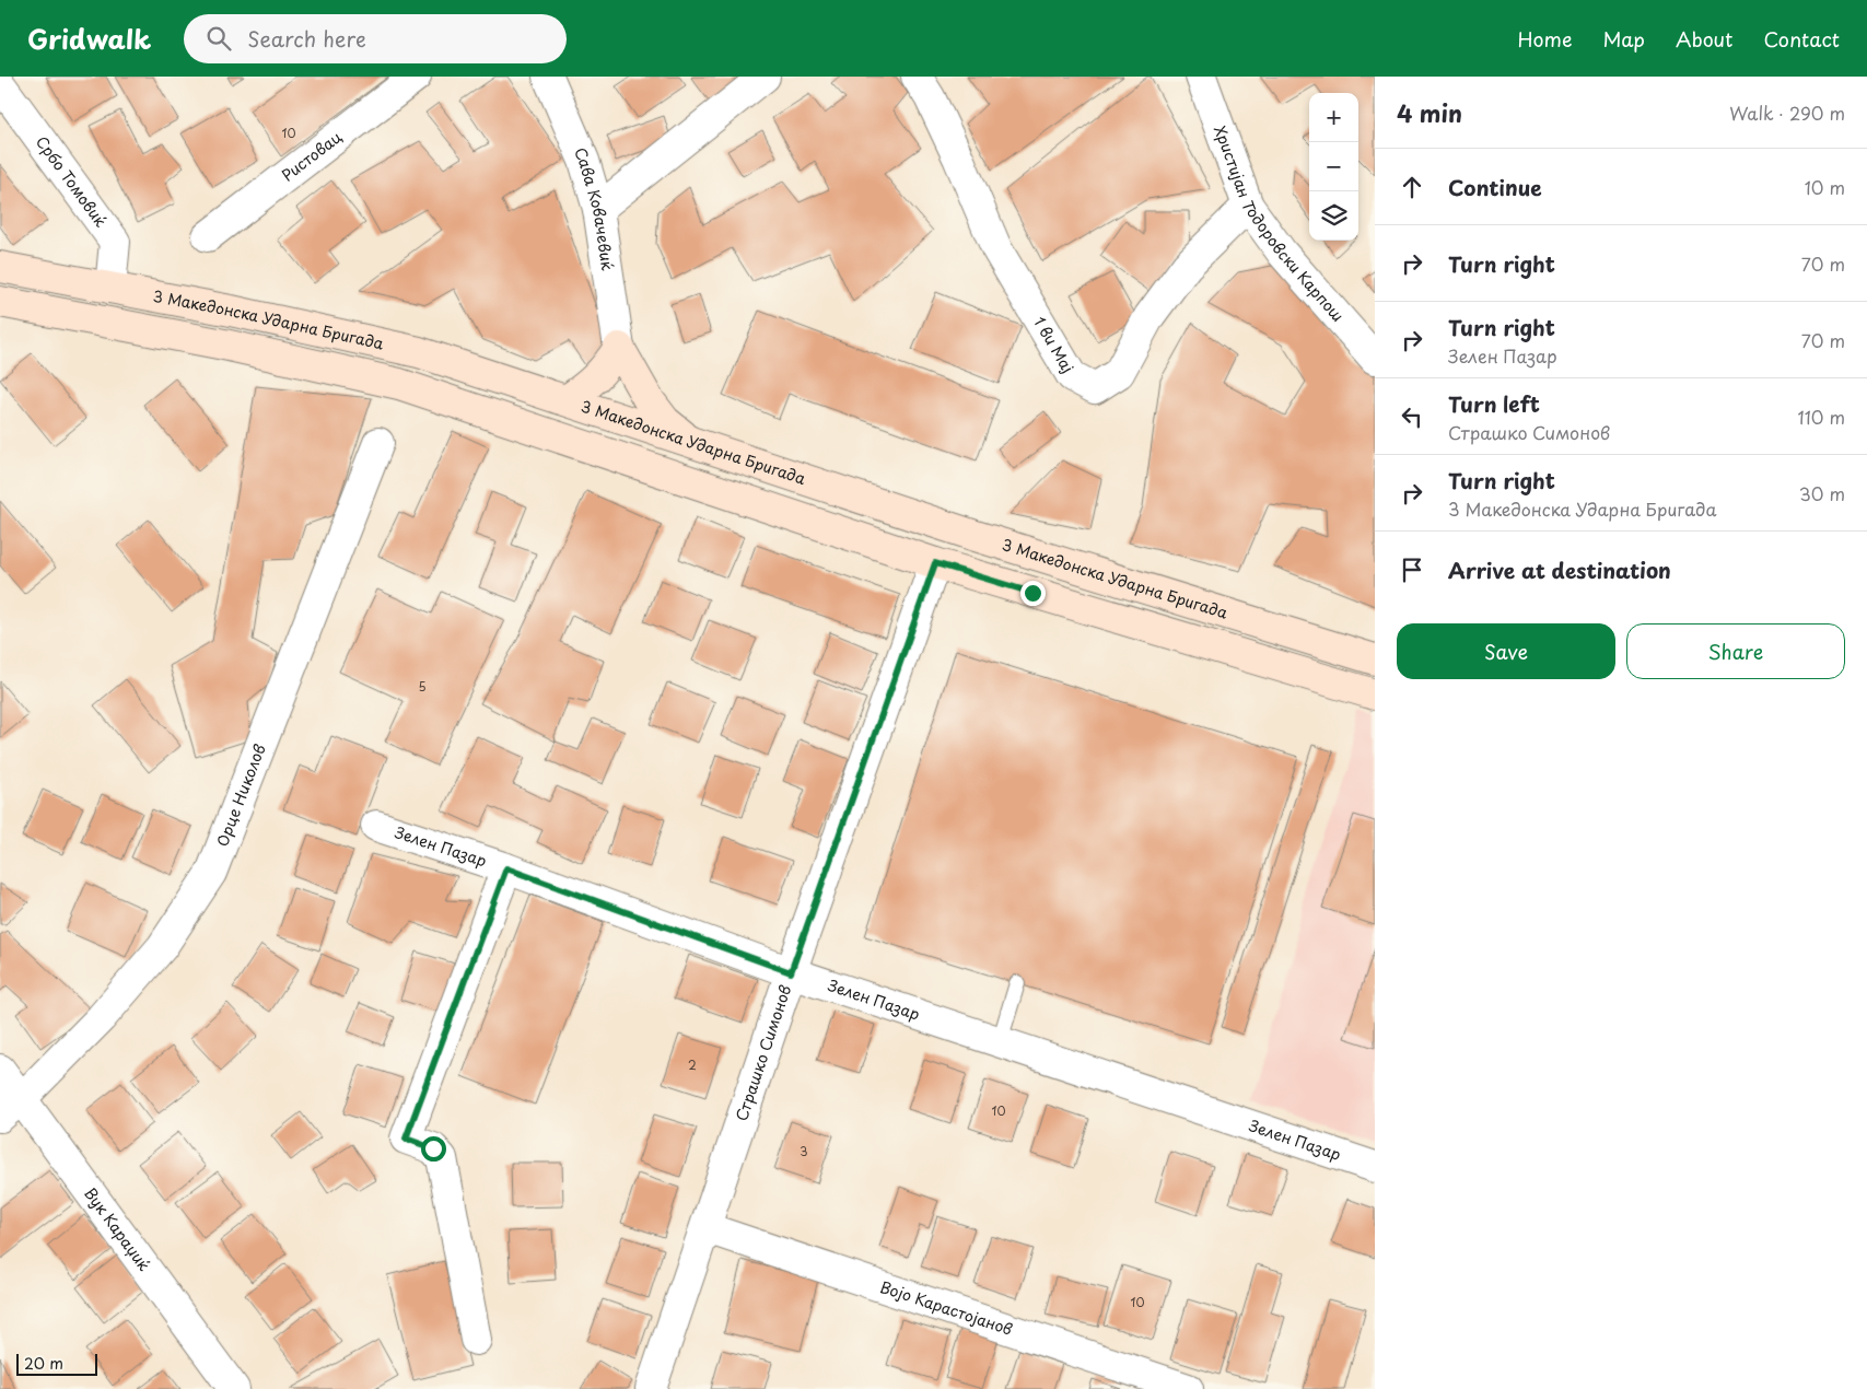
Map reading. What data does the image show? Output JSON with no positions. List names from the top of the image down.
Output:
{
  "streets": {
    "street": [
      "Ристовац",
      "Србо Томовиќ",
      "Сава Ковачевиќ",
      "Христијан Тодоровски Карпош",
      "3 Македонска Ударна Бригада",
      "1 ви Мај",
      "Орце Николов",
      "Зелен Пазар",
      "Страшко Симонов",
      "Вук Караџиќ",
      "Војо Карастојанов"
    ]
  },
  "crossings": [
    ["Србо Томовиќ", "3 Македонска Ударна Бригада"],
    ["Христијан Тодоровски Карпош", "1 ви Мај"],
    ["Орце Николов", "Вук Караџиќ"],
    ["Зелен Пазар", "Страшко Симонов"],
    ["Страшко Симонов", "Војо Карастојанов"]
  ],
  "house_numbers": [
    "10",
    "5",
    "2",
    "10",
    "3",
    "10"
  ],
  "scale_bar": "20 m",
  "page": {
    "header": "Gridwalk",
    "search": "Search here",
    "nav": [
      "Home",
      "Map",
      "About",
      "Contact"
    ],
    "heading": ["4 min", "Walk · 290 m"],
    "map_buttons": ["+", "−"],
    "list": [
      ["Continue", "10 m"],
      ["Turn right", "70 m"],
      ["Turn right", "Зелен Пазар", "70 m"],
      ["Turn left", "Страшко Симонов", "110 m"],
      ["Turn right", "3 Македонска Ударна Бригада", "30 m"],
      "Arrive at destination"
    ],
    "buttons": ["Save", "Share"],
    "scale": "20 m"
  }
}
